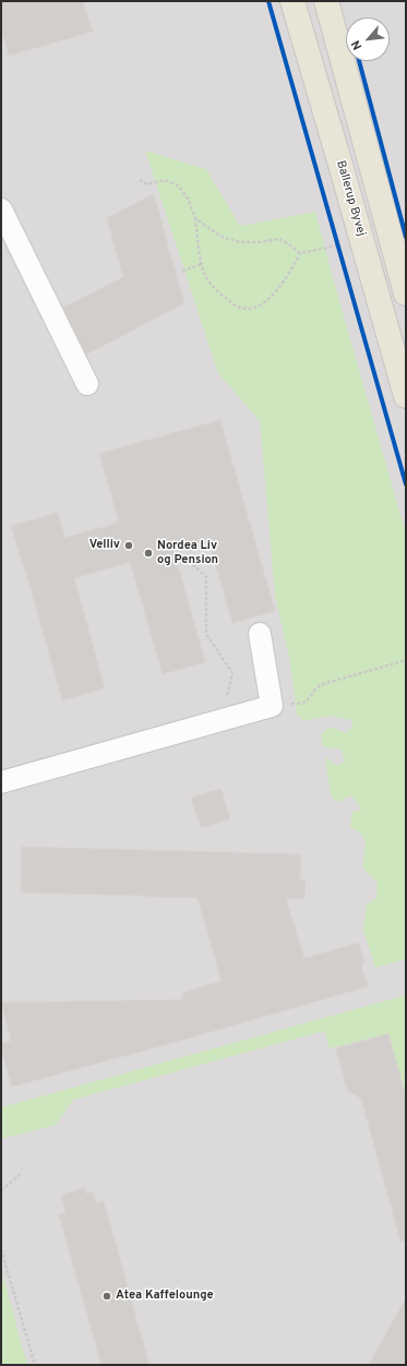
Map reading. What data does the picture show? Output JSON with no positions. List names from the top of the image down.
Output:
{
  "streets": {
    "main road": ["Ballerup Byvej"]
  },
  "places": ["Velliv", "Nordea Liv og Pension", "Atea Kaffelounge"],
  "north": "bottom left"
}
